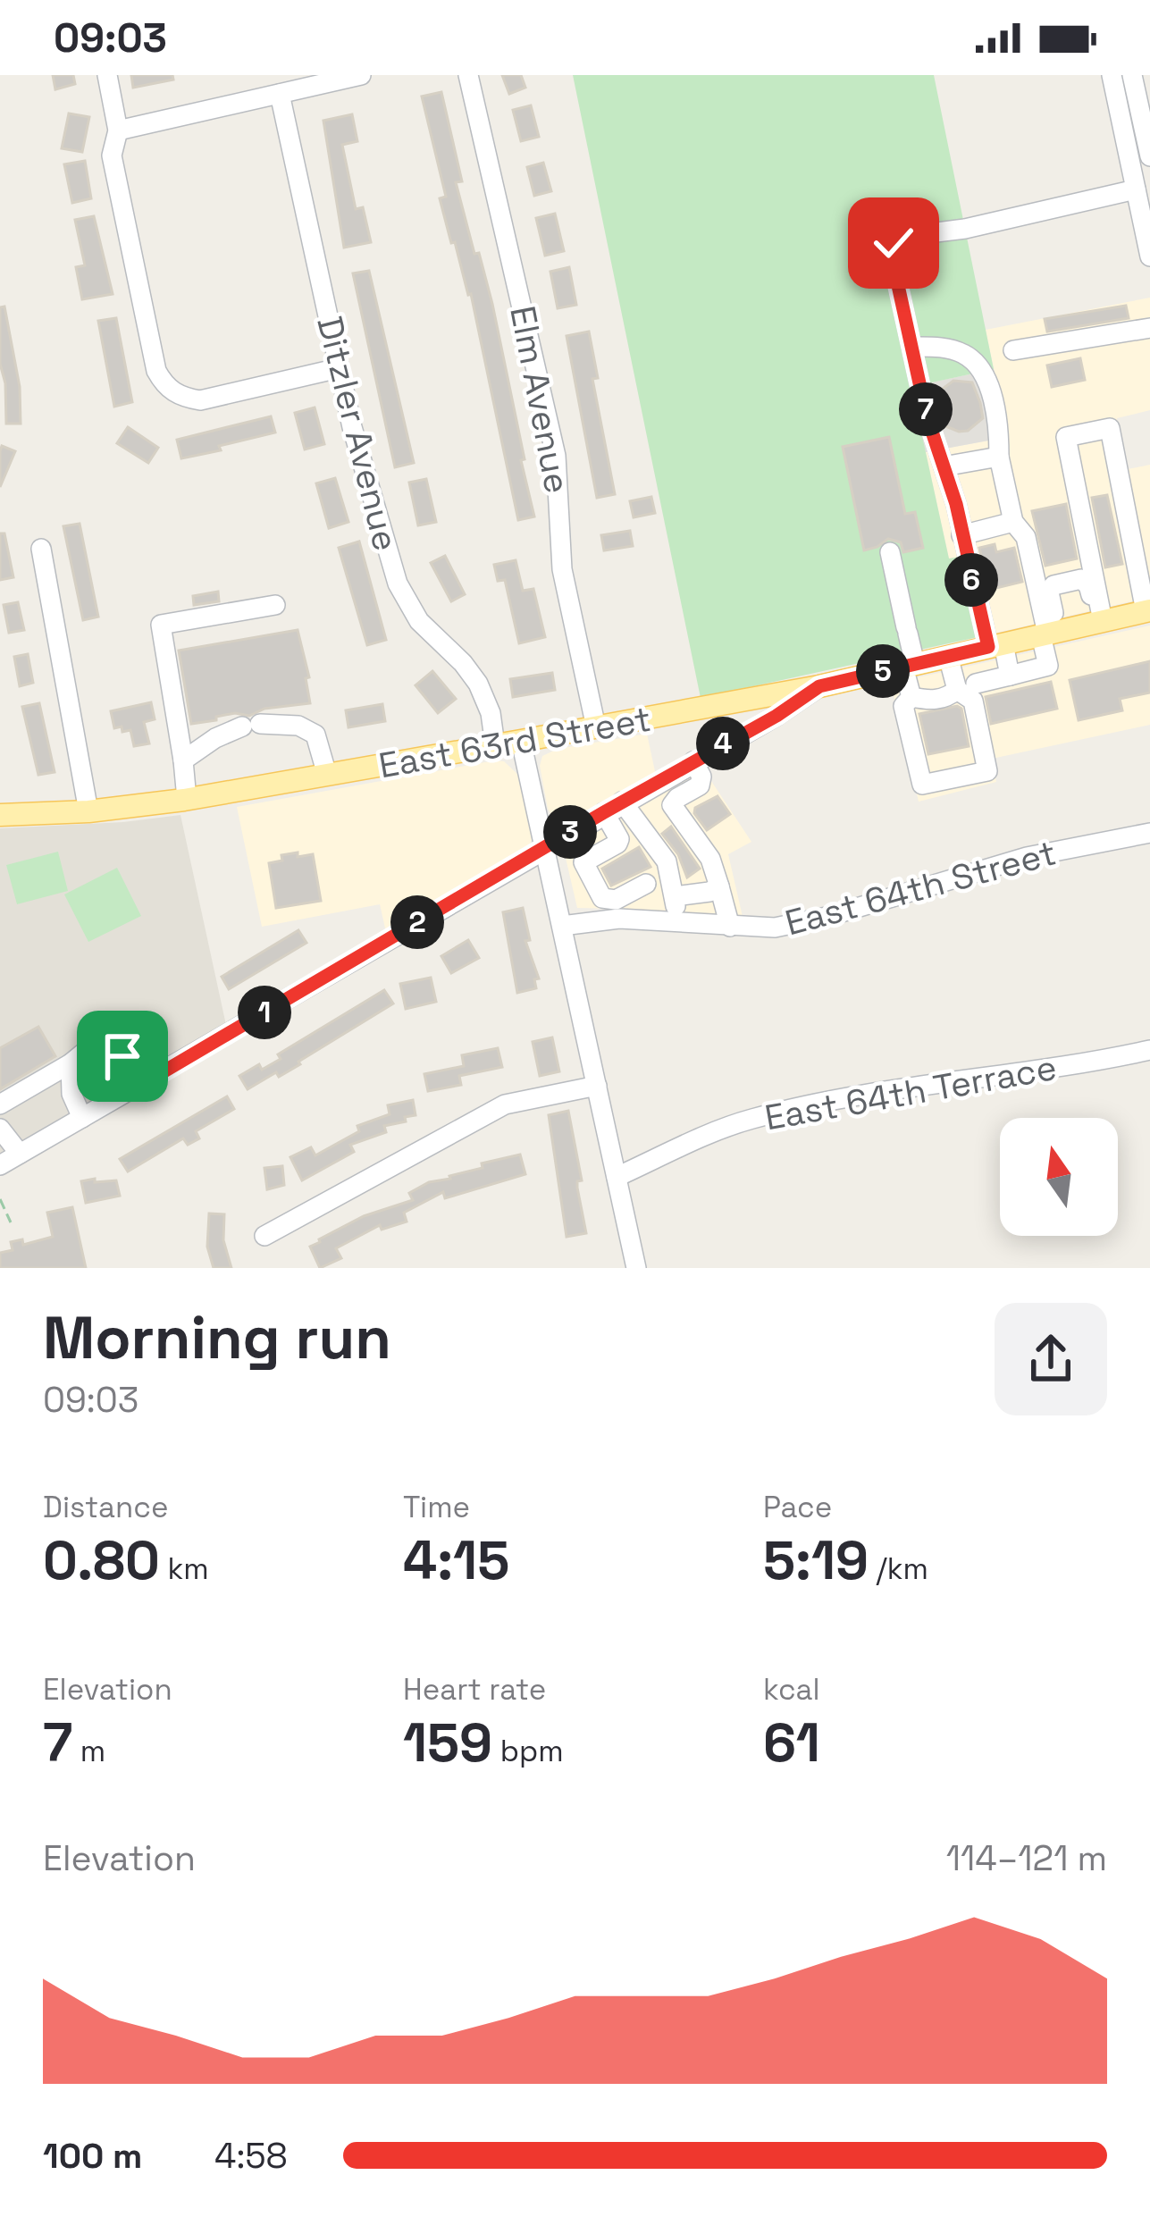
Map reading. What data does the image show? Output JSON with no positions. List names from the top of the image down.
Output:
{
  "streets": {
    "main road": ["East 63rd Street"],
    "street": [
      "Elm Avenue",
      "Ditzler Avenue",
      "East 64th Street",
      "East 64th Terrace"
    ]
  },
  "crossings": [
    ["Elm Avenue", "East 63rd Street"],
    ["Ditzler Avenue", "East 63rd Street"]
  ],
  "north": "top",
  "page": {
    "status": "09:03",
    "pins": [
      "7",
      "6",
      "5",
      "4",
      "3",
      "2",
      "1"
    ],
    "heading": ["Morning run", "09:03"],
    "stats": [
      ["Distance", "0.80 km"],
      ["Time", "4:15"],
      ["Pace", "5:19 /km"],
      ["Elevation", "7 m"],
      ["Heart rate", "159 bpm"],
      ["kcal", "61"]
    ],
    "chart": ["Elevation", "114–121 m"],
    "list": [
      {
        "name": "100 m",
        "note": "4:58"
      }
    ]
  }
}
